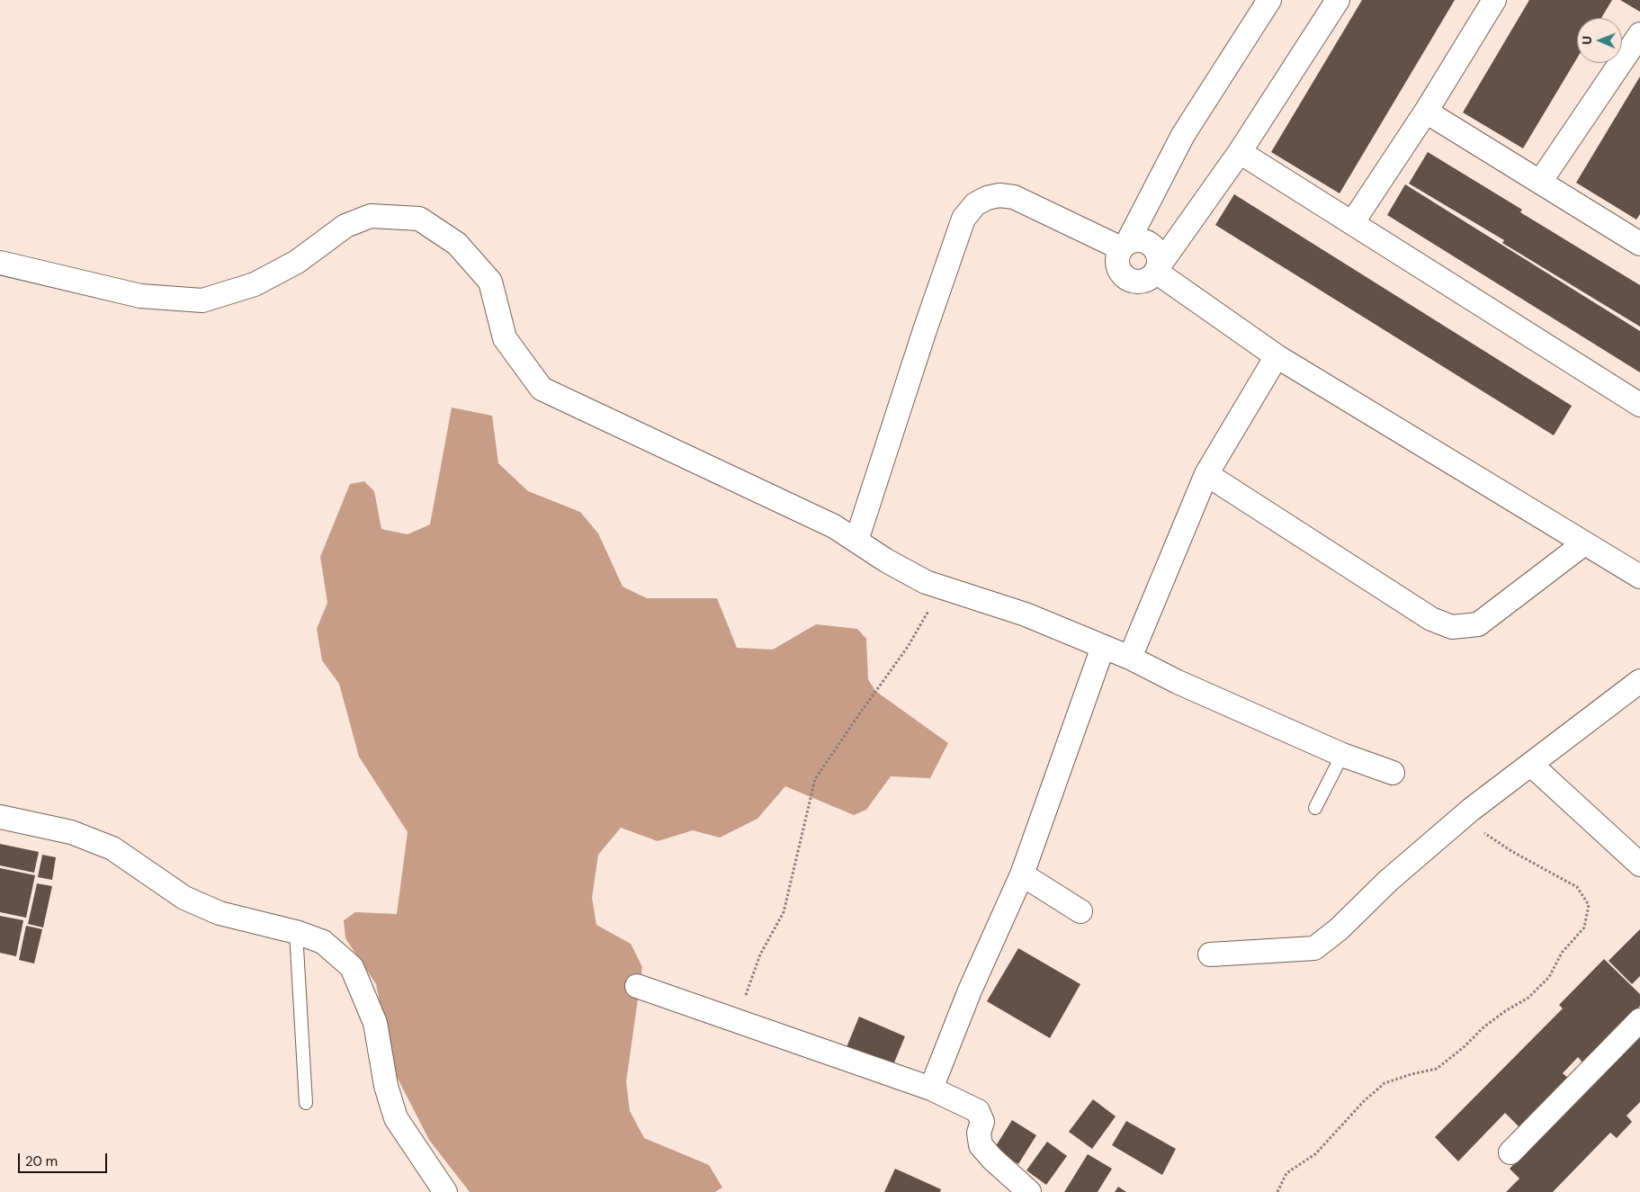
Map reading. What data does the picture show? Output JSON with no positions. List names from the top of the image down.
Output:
{
  "scale_bar": "20 m",
  "north": "left"
}
